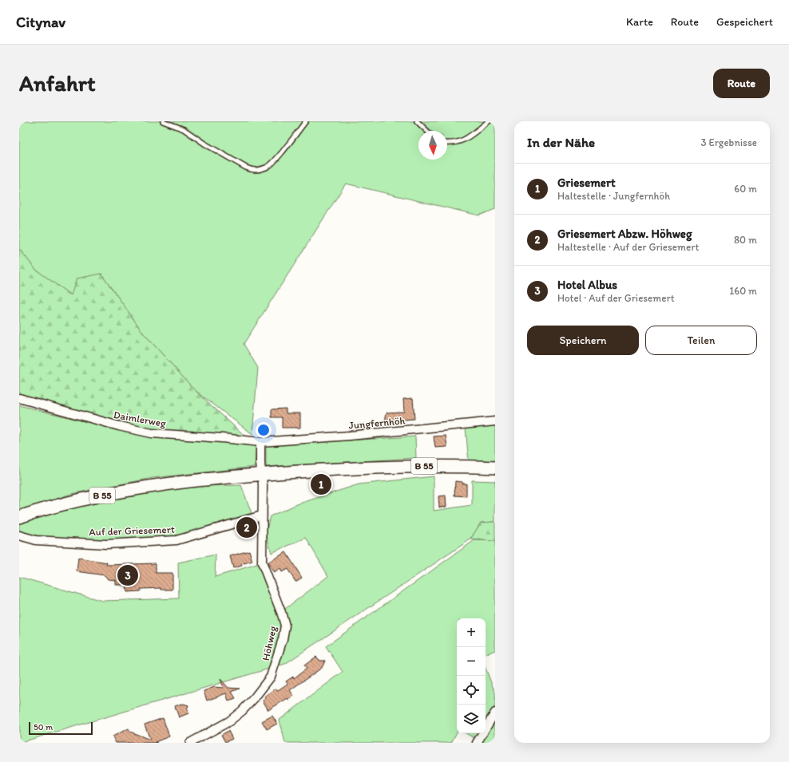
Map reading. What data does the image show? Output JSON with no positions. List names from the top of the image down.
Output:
{
  "streets": {
    "main road": ["B 55"],
    "street": [
      "Daimlerweg",
      "Jungfernhöh",
      "Auf der Griesemert",
      "Höhweg"
    ]
  },
  "crossings": [
    ["Daimlerweg", "Jungfernhöh"],
    ["Daimlerweg", "Höhweg"],
    ["Jungfernhöh", "Höhweg"],
    ["B 55", "Höhweg"],
    ["Auf der Griesemert", "Höhweg"]
  ],
  "scale_bar": "50 m",
  "north": "bottom",
  "page": {
    "header": "Citynav",
    "nav": ["Karte", "Route", "Gespeichert"],
    "buttons": [
      "Route",
      ["Speichern", "Teilen"]
    ],
    "title": "Anfahrt",
    "heading": ["In der Nähe", "3 Ergebnisse"],
    "list": [
      {
        "mark": "1",
        "name": "Griesemert",
        "note": "Haltestelle · Jungfernhöh",
        "value": "60 m"
      },
      {
        "mark": "2",
        "name": "Griesemert Abzw. Höhweg",
        "note": "Haltestelle · Auf der Griesemert",
        "value": "80 m"
      },
      {
        "mark": "3",
        "name": "Hotel Albus",
        "note": "Hotel · Auf der Griesemert",
        "value": "160 m"
      }
    ],
    "pins": ["1", "2", "3"],
    "map_buttons": ["+", "−"],
    "scale": "50 m"
  }
}
